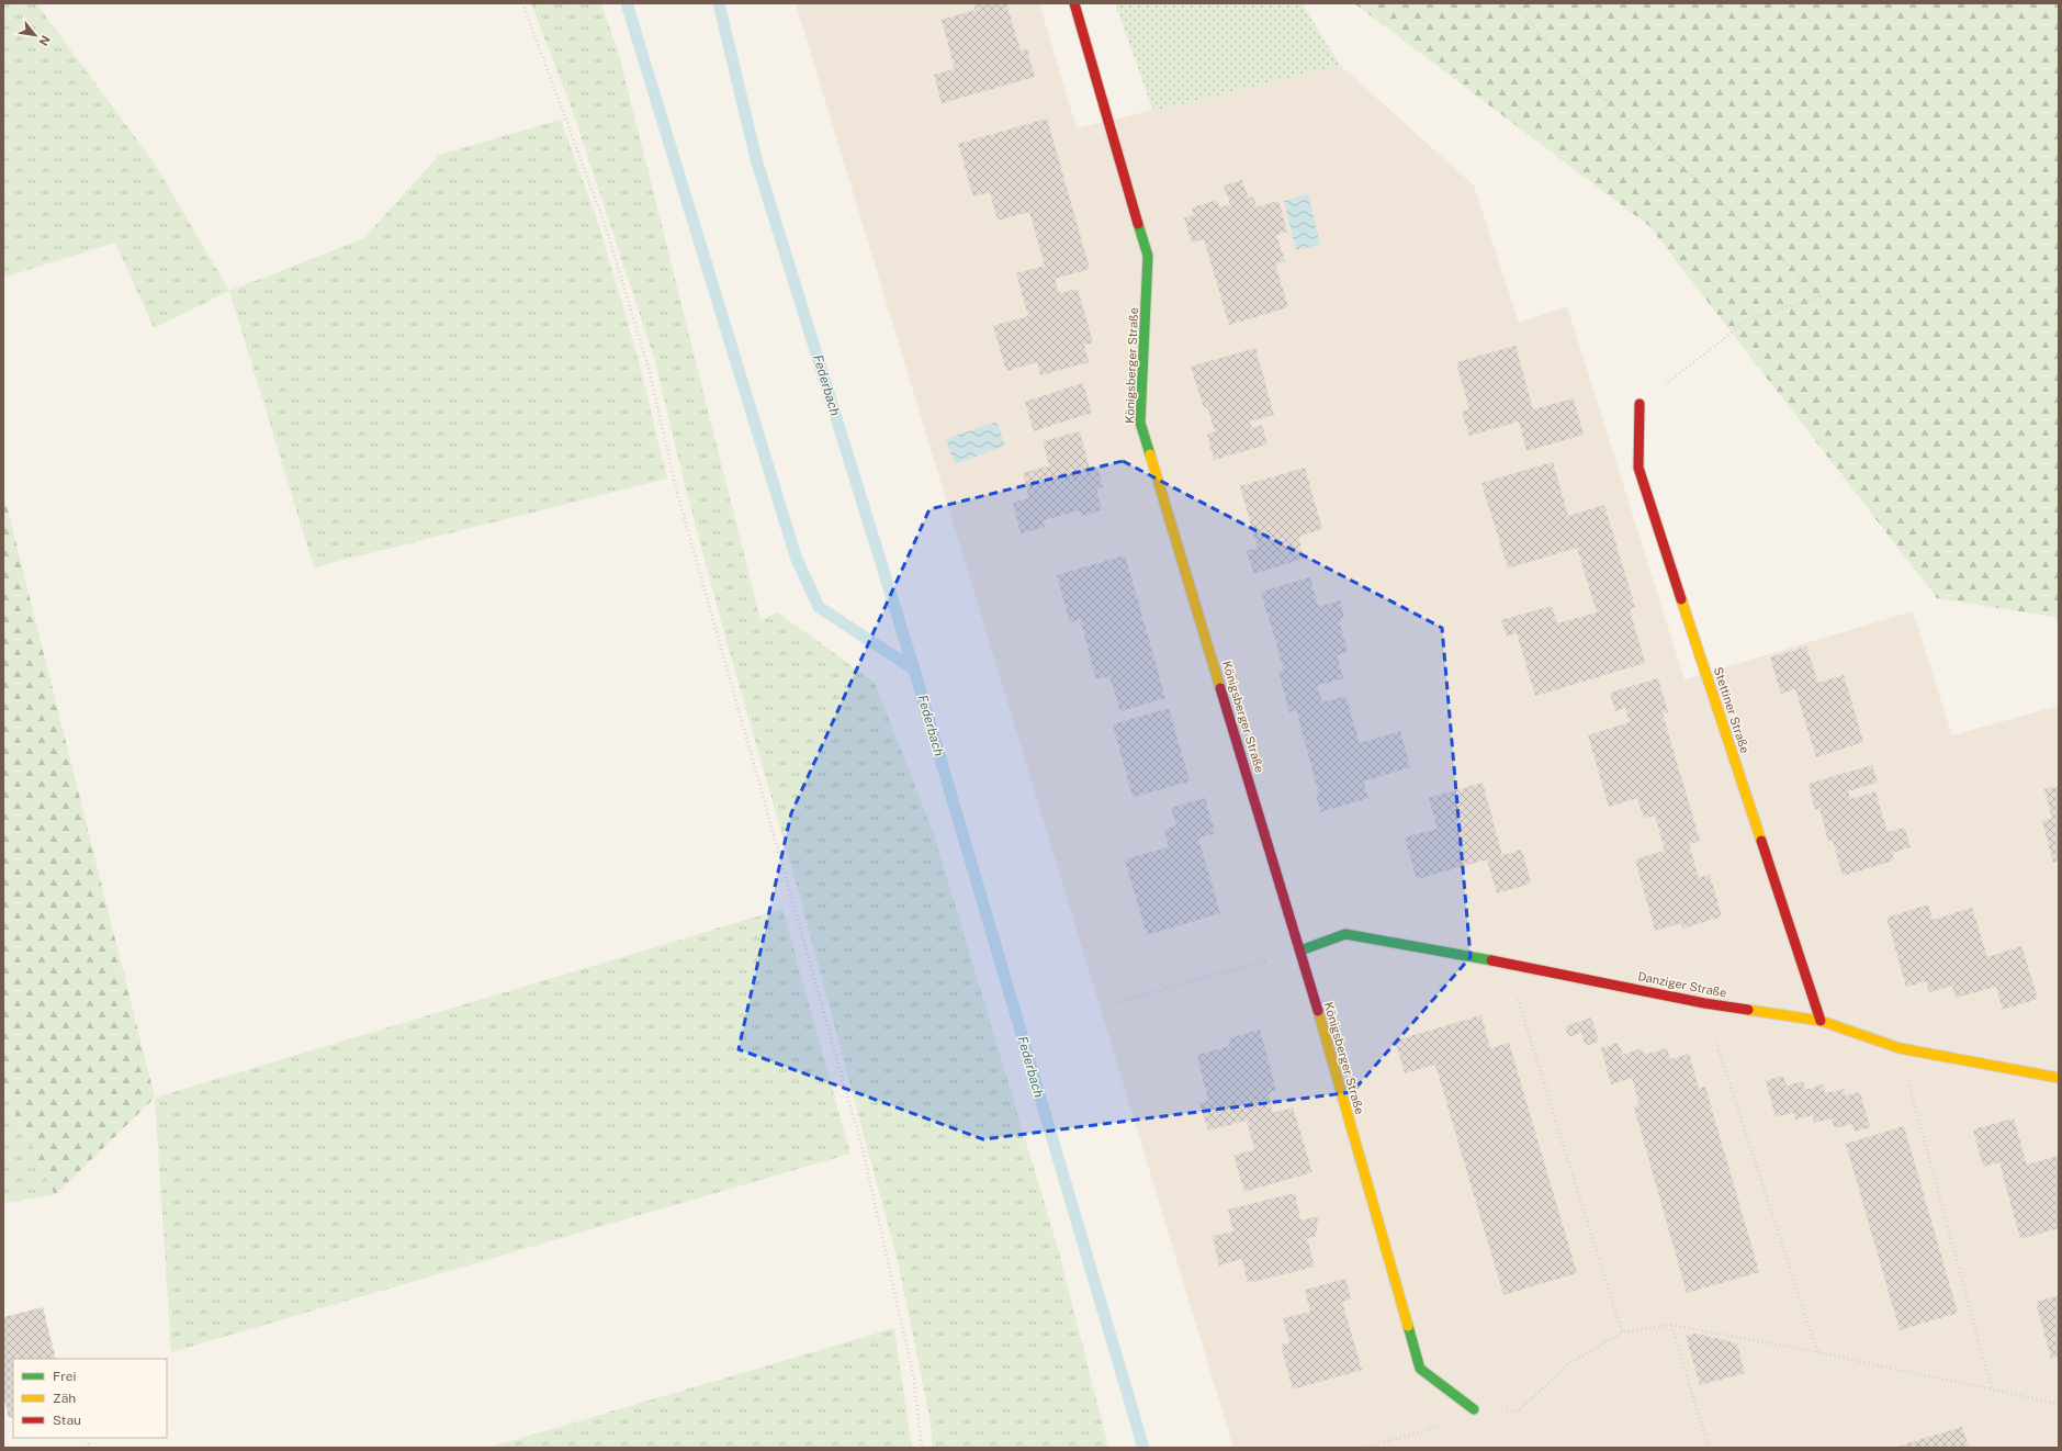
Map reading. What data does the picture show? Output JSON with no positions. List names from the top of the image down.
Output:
{
  "streets": {
    "street": ["Königsberger Straße", "Stettiner Straße", "Danziger Straße"]
  },
  "crossings": [
    ["Königsberger Straße", "Danziger Straße"],
    ["Stettiner Straße", "Danziger Straße"]
  ],
  "water": ["Federbach"],
  "legend": ["Frei", "Zäh", "Stau"],
  "north": "bottom right"
}
